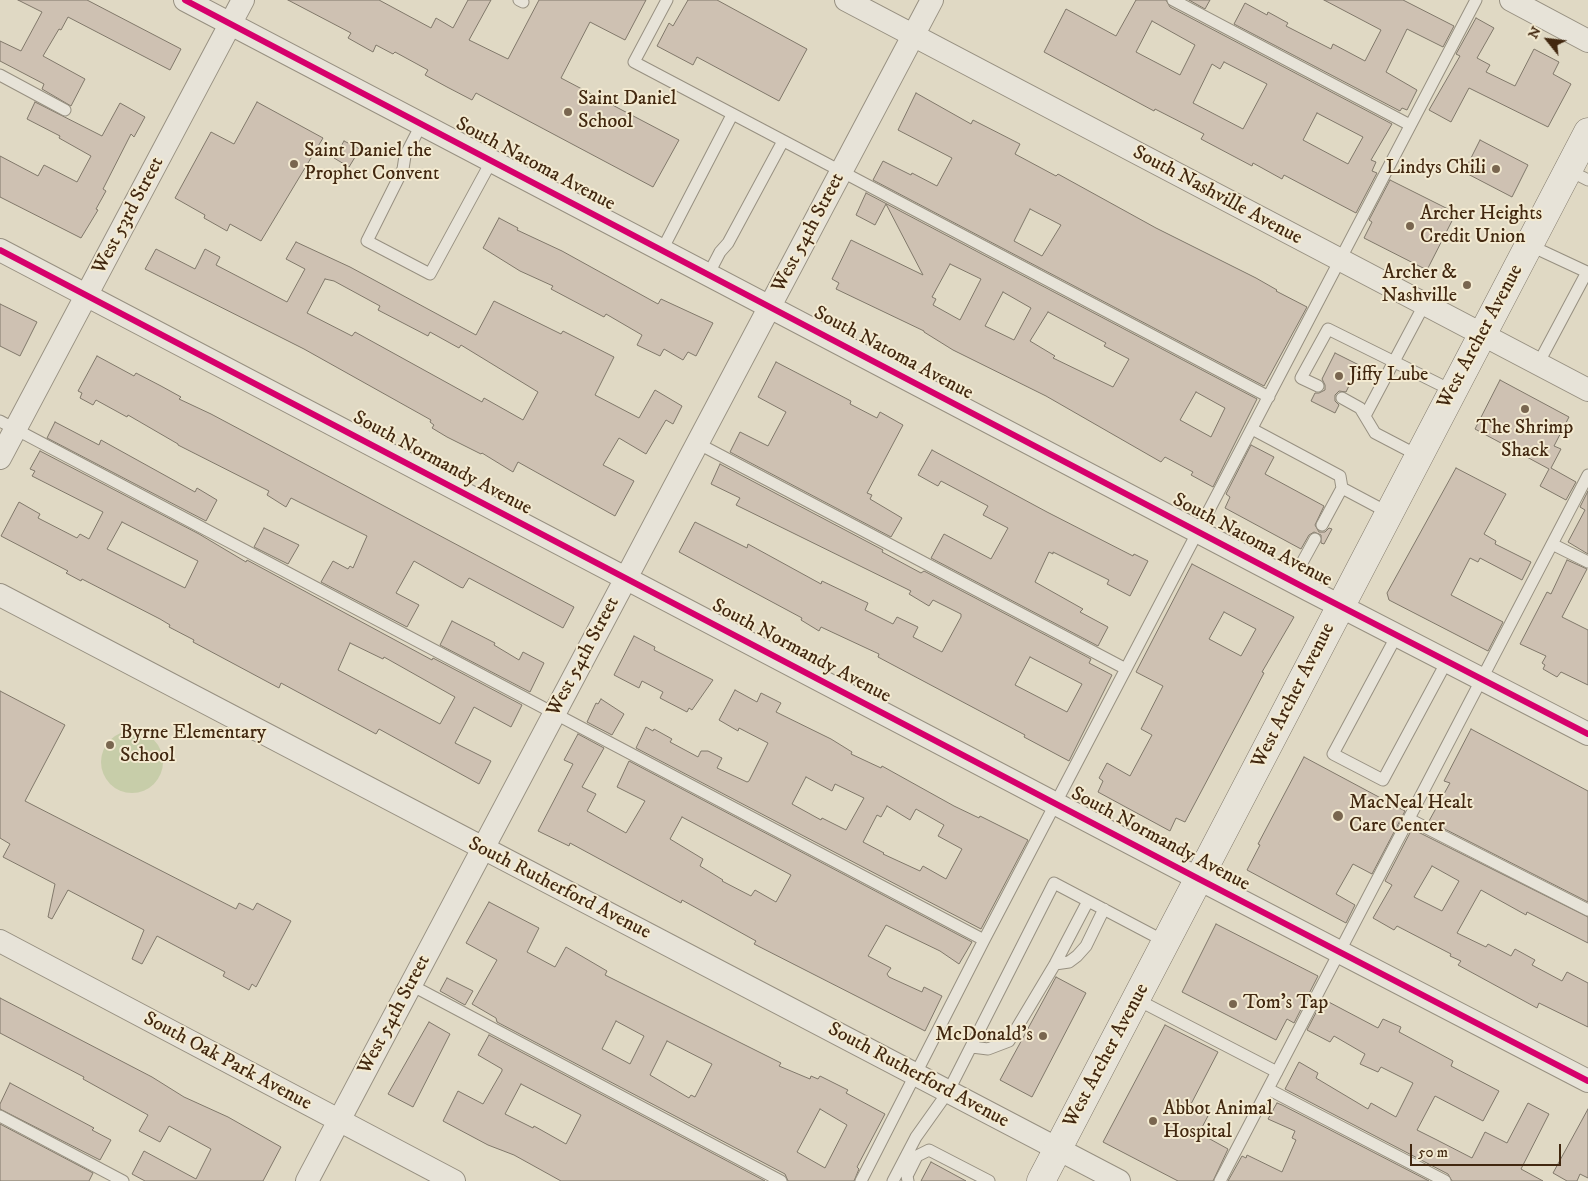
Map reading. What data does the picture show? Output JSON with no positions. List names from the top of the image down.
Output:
{
  "streets": {
    "main road": ["West Archer Avenue"],
    "street": [
      "South Natoma Avenue",
      "South Nashville Avenue",
      "West 53rd Street",
      "West 54th Street",
      "South Normandy Avenue",
      "South Rutherford Avenue",
      "South Oak Park Avenue"
    ]
  },
  "crossings": [
    ["South Natoma Avenue", "West 53rd Street"],
    ["South Natoma Avenue", "West 54th Street"],
    ["South Natoma Avenue", "West Archer Avenue"],
    ["South Nashville Avenue", "West 54th Street"],
    ["South Nashville Avenue", "West Archer Avenue"],
    ["West 53rd Street", "South Normandy Avenue"],
    ["West 54th Street", "South Normandy Avenue"],
    ["West 54th Street", "South Rutherford Avenue"],
    ["West 54th Street", "South Oak Park Avenue"],
    ["West Archer Avenue", "South Normandy Avenue"],
    ["West Archer Avenue", "South Rutherford Avenue"]
  ],
  "places": [
    "Saint Daniel School",
    "Saint Daniel the Prophet Convent",
    "Lindys Chili",
    "Archer Heights Credit Union",
    "Archer & Nashville",
    "Jiffy Lube",
    "The Shrimp Shack",
    "Byrne Elementary School",
    "MacNeal Healt Care Center",
    "Tom’s Tap",
    "McDonald's",
    "Abbot Animal Hospital"
  ],
  "scale_bar": "50 m",
  "north": "top left"
}
